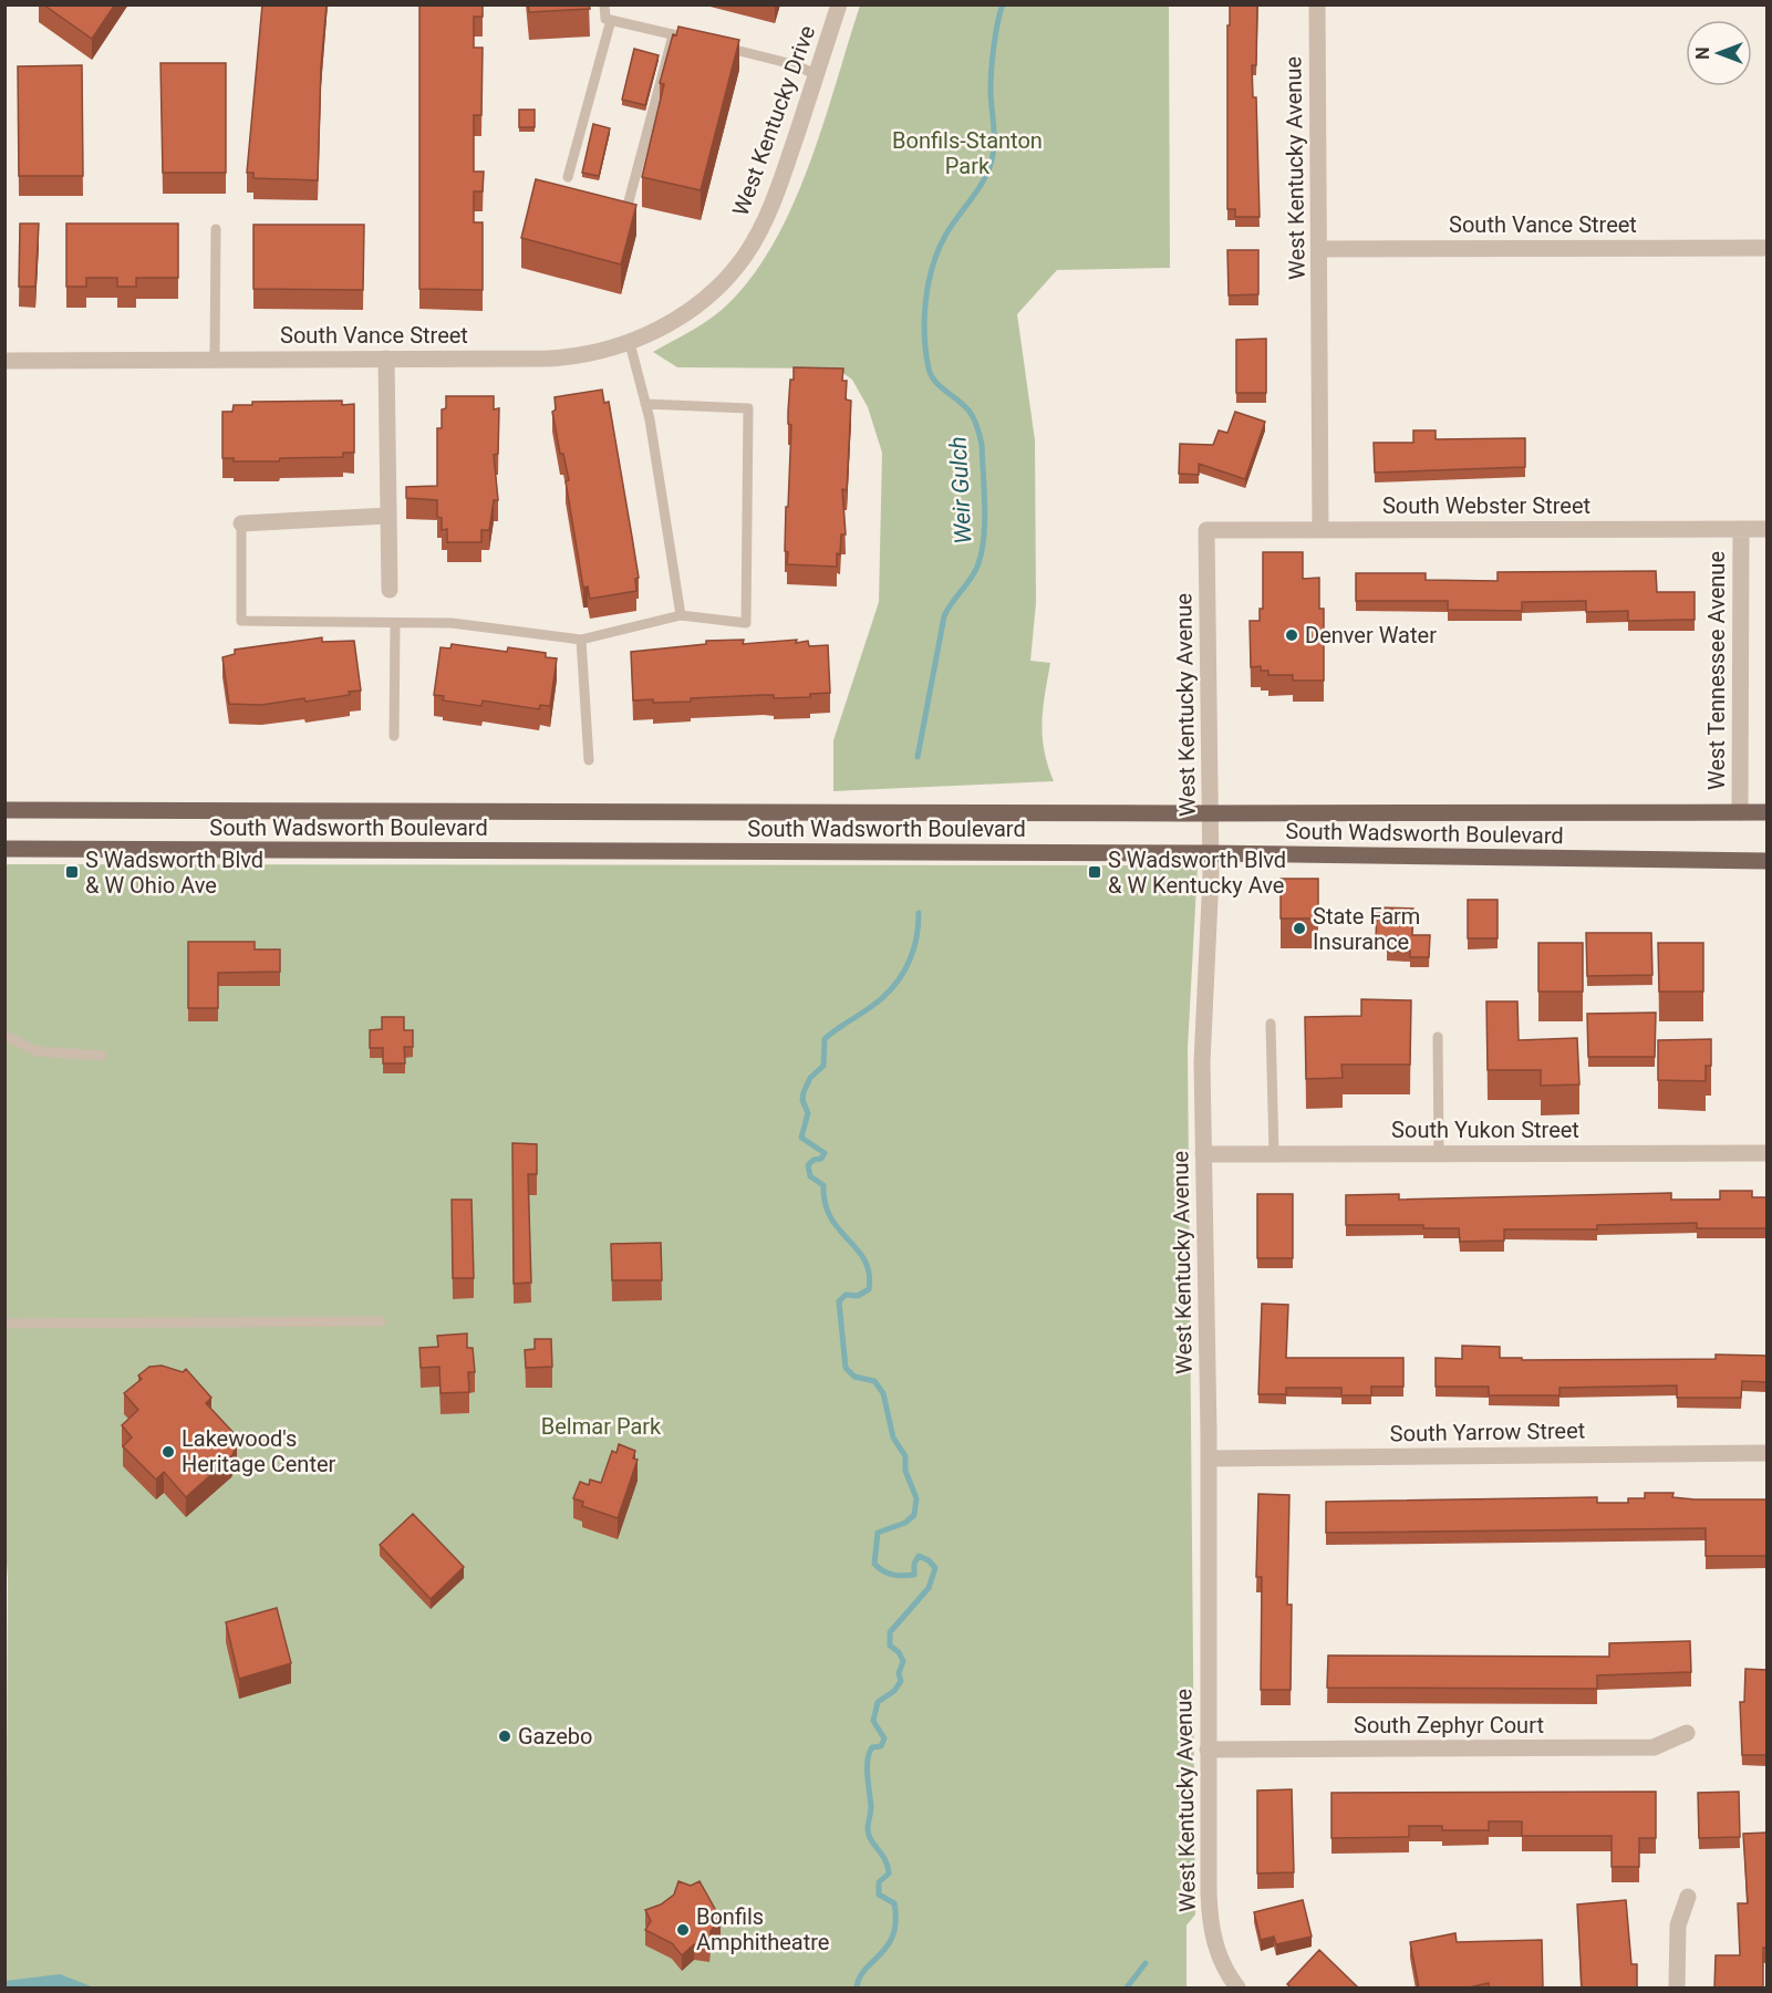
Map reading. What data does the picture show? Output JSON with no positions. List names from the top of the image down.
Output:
{
  "streets": {
    "main road": ["South Wadsworth Boulevard"],
    "street": [
      "West Kentucky Drive",
      "West Kentucky Avenue",
      "South Vance Street",
      "South Webster Street",
      "West Tennessee Avenue",
      "South Yukon Street",
      "South Yarrow Street",
      "South Zephyr Court"
    ]
  },
  "crossings": [
    ["West Kentucky Drive", "South Vance Street"],
    ["West Kentucky Avenue", "South Vance Street"],
    ["West Kentucky Avenue", "South Webster Street"],
    ["West Kentucky Avenue", "South Wadsworth Boulevard"],
    ["West Kentucky Avenue", "South Yukon Street"],
    ["West Kentucky Avenue", "South Yarrow Street"],
    ["West Kentucky Avenue", "South Zephyr Court"],
    ["South Webster Street", "West Tennessee Avenue"],
    ["West Tennessee Avenue", "South Wadsworth Boulevard"]
  ],
  "water": ["Weir Gulch"],
  "parks": ["Bonfils-Stanton Park", "Belmar Park"],
  "places": {
    "other": [
      "Denver Water",
      "State Farm Insurance",
      "Lakewood's Heritage Center",
      "Gazebo",
      "Bonfils Amphitheatre"
    ],
    "transit": ["S Wadsworth Blvd & W Ohio Ave", "S Wadsworth Blvd & W Kentucky Ave"]
  },
  "north": "left"
}
